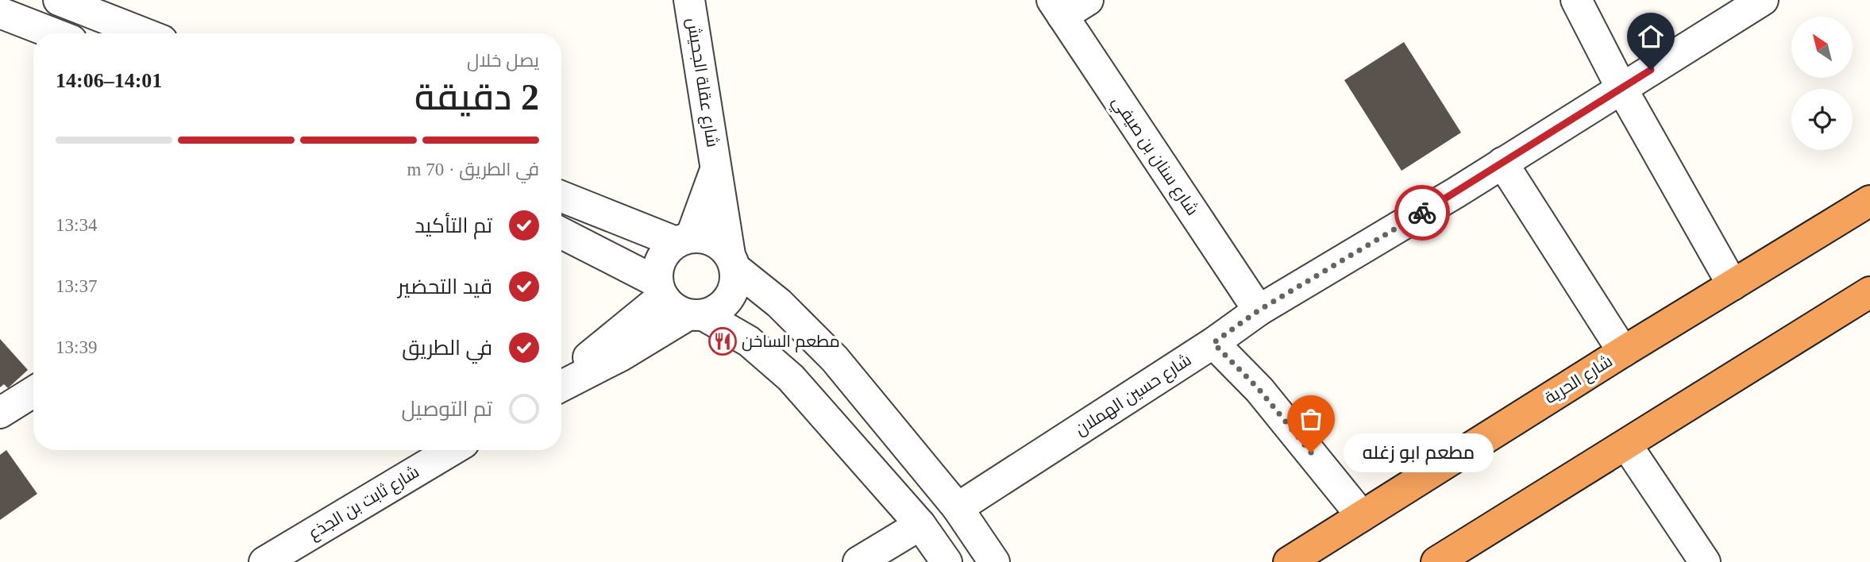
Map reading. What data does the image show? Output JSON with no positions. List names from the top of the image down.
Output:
{
  "streets": {
    "highway": ["شارع الحرية"],
    "street": [
      "شارع عقلة الجحيش",
      "شارع سنان بن صيفي",
      "شارع حسين الهملان",
      "شارع ثابت بن الجذع"
    ]
  },
  "crossings": [
    ["شارع سنان بن صيفي", "شارع حسين الهملان"]
  ],
  "places": {
    "restaurant": ["مطعم الساخن"],
    "other": ["مطعم ابو زغله"]
  },
  "north": "top left",
  "page": {
    "heading": ["2 دقيقة", "يصل خلال", "14:01–14:06"],
    "bar": "في الطريق · 70 m",
    "list": [
      ["تم التأكيد", "13:34"],
      ["قيد التحضير", "13:37"],
      ["في الطريق", "13:39"],
      "تم التوصيل"
    ],
    "bubble": "مطعم ابو زغله"
  }
}
